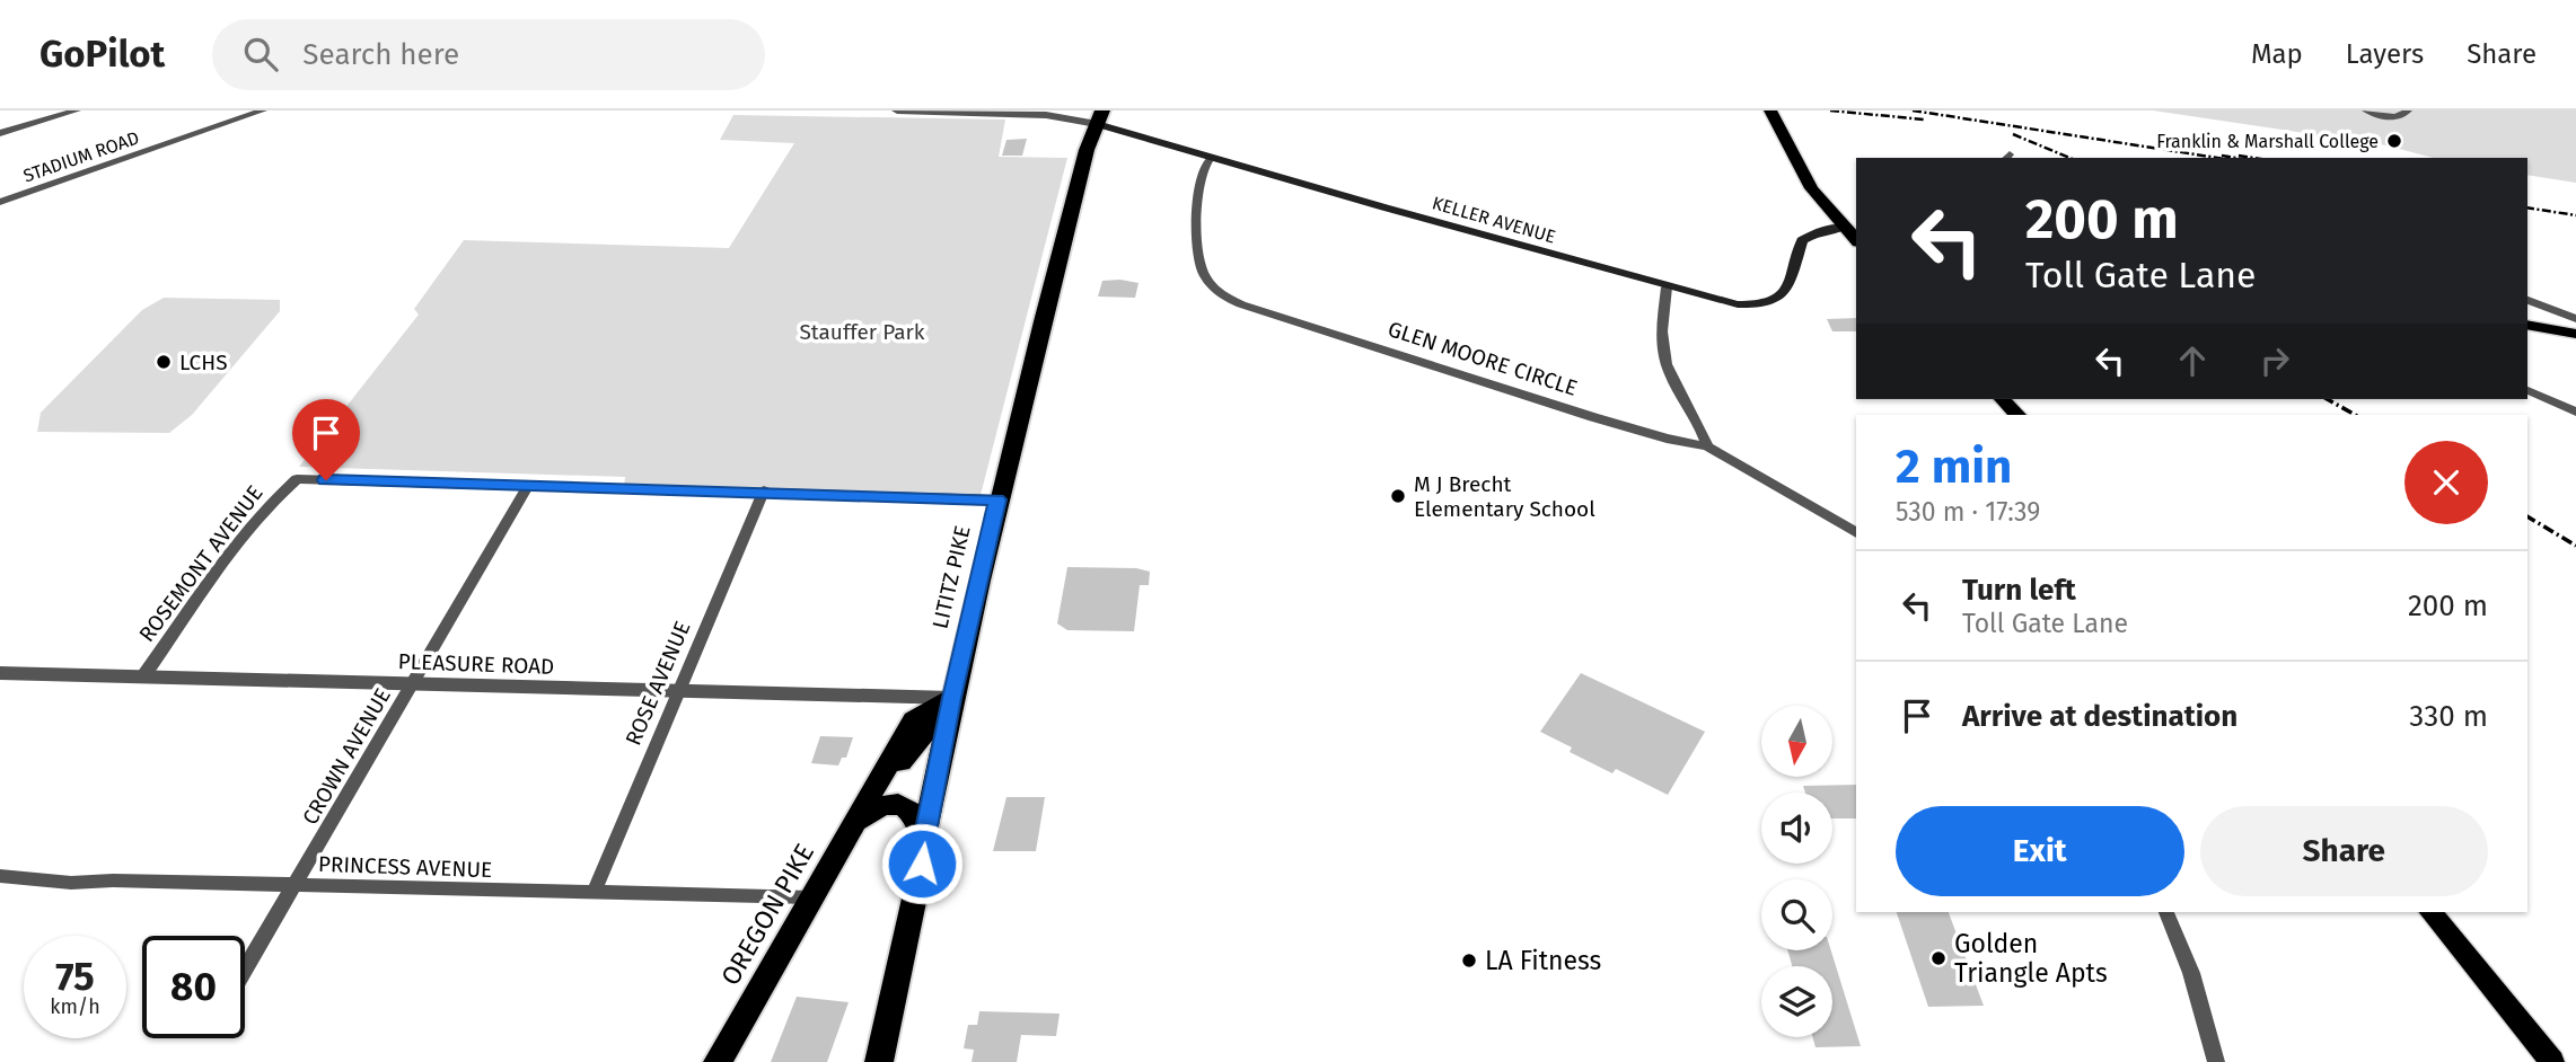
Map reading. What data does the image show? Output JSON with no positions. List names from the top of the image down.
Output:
{
  "streets": {
    "highway": ["LITITZ PIKE", "OREGON PIKE"],
    "main road": ["KELLER AVENUE"],
    "street": [
      "STADIUM ROAD",
      "GLEN MOORE CIRCLE",
      "ROSEMONT AVENUE",
      "PLEASURE ROAD",
      "ROSE AVENUE",
      "CROWN AVENUE",
      "PRINCESS AVENUE"
    ]
  },
  "crossings": [
    ["KELLER AVENUE", "GLEN MOORE CIRCLE"],
    ["KELLER AVENUE", "LITITZ PIKE"],
    ["ROSEMONT AVENUE", "PLEASURE ROAD"],
    ["LITITZ PIKE", "PLEASURE ROAD"],
    ["LITITZ PIKE", "OREGON PIKE"],
    ["PLEASURE ROAD", "ROSE AVENUE"],
    ["PLEASURE ROAD", "CROWN AVENUE"],
    ["PLEASURE ROAD", "OREGON PIKE"],
    ["ROSE AVENUE", "PRINCESS AVENUE"],
    ["CROWN AVENUE", "PRINCESS AVENUE"],
    ["PRINCESS AVENUE", "OREGON PIKE"]
  ],
  "parks": ["Stauffer Park"],
  "places": [
    "Franklin & Marshall College",
    "LCHS",
    "M J Brecht Elementary School",
    "Golden Triangle Apts",
    "LA Fitness"
  ],
  "north": "bottom",
  "page": {
    "header": "GoPilot",
    "search": "Search here",
    "nav": ["Map", "Layers", "Share"],
    "turn": ["200 m", "Toll Gate Lane"],
    "heading": ["2 min", "530 m · 17:39"],
    "list": [
      {
        "name": "Turn left",
        "note": "Toll Gate Lane",
        "value": "200 m"
      },
      {
        "name": "Arrive at destination",
        "value": "330 m"
      }
    ],
    "buttons": ["Exit", "Share"],
    "speed": "75 km/h",
    "limit": "80"
  }
}
